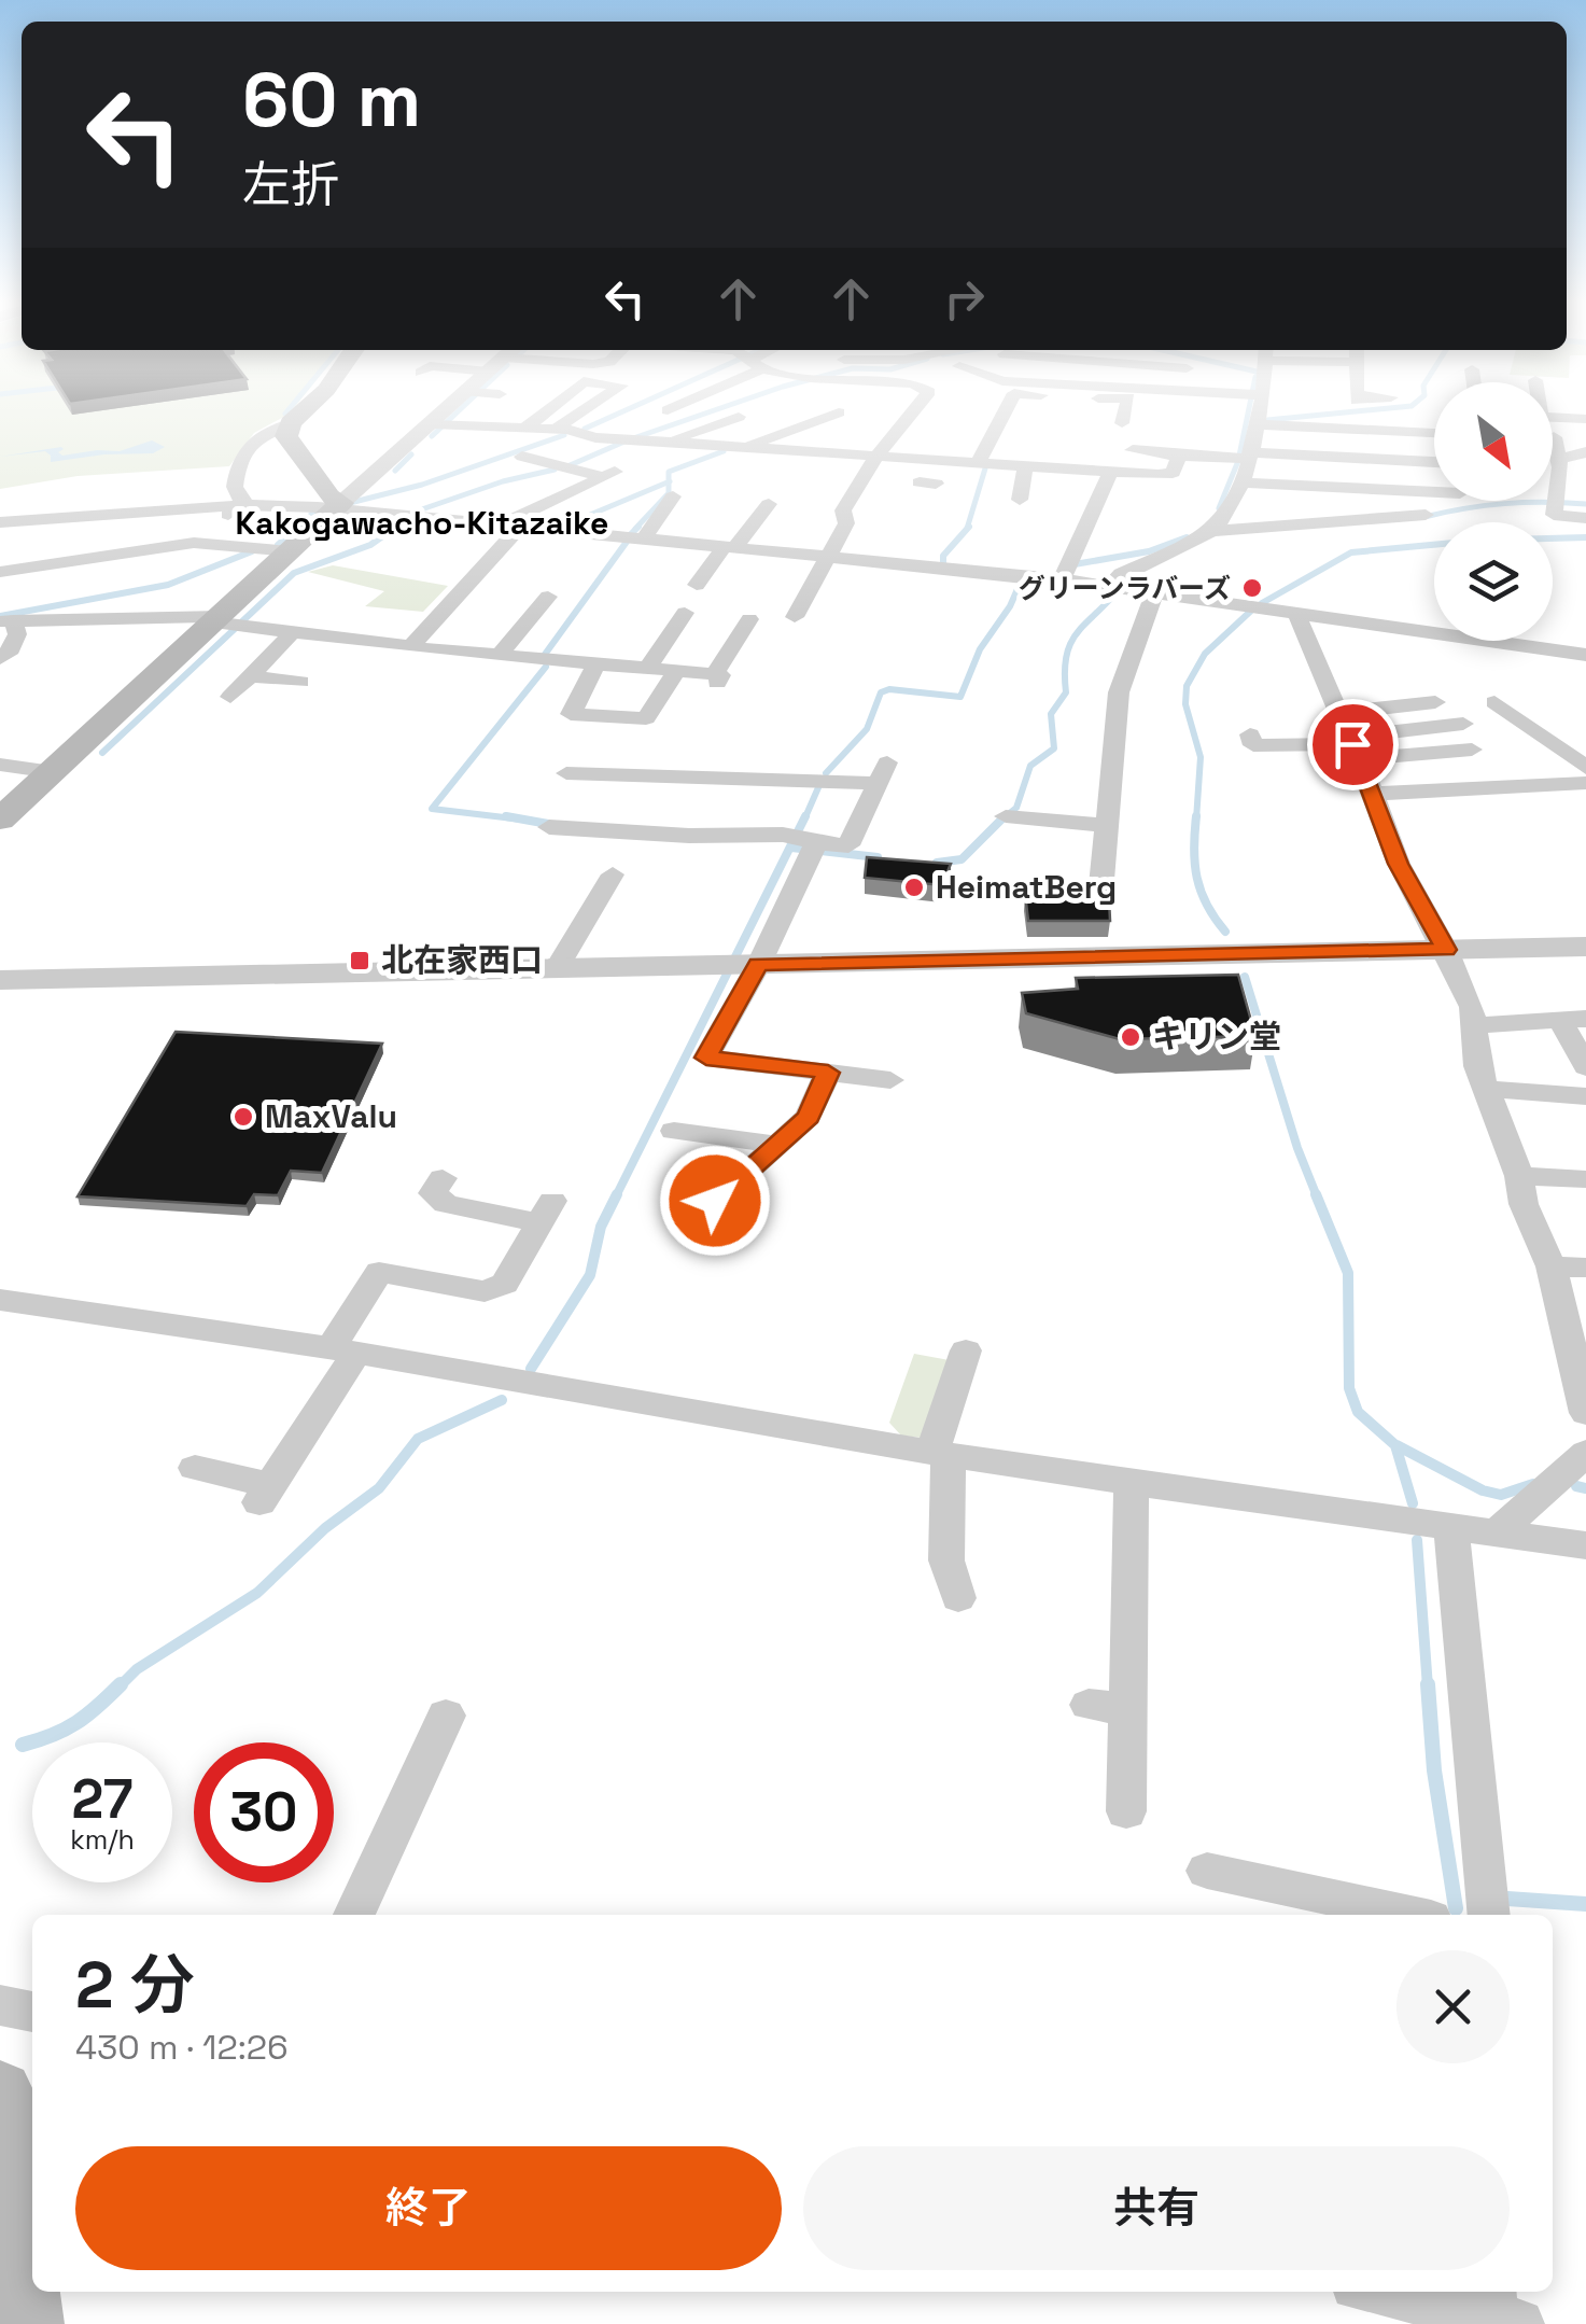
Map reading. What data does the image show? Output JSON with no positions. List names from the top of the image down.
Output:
{
  "districts": ["Kakogawacho-Kitazaike"],
  "places": {
    "other": [
      "グリーンラバーズ",
      "HeimatBerg",
      "キリン堂",
      "MaxValu"
    ],
    "transit": ["北在家西口"]
  },
  "north": "bottom right",
  "page": {
    "turn": ["60 m", "左折"],
    "speed": "27 km/h",
    "limit": "30",
    "heading": ["2 分", "430 m · 12:26"],
    "buttons": ["終了", "共有"]
  }
}
